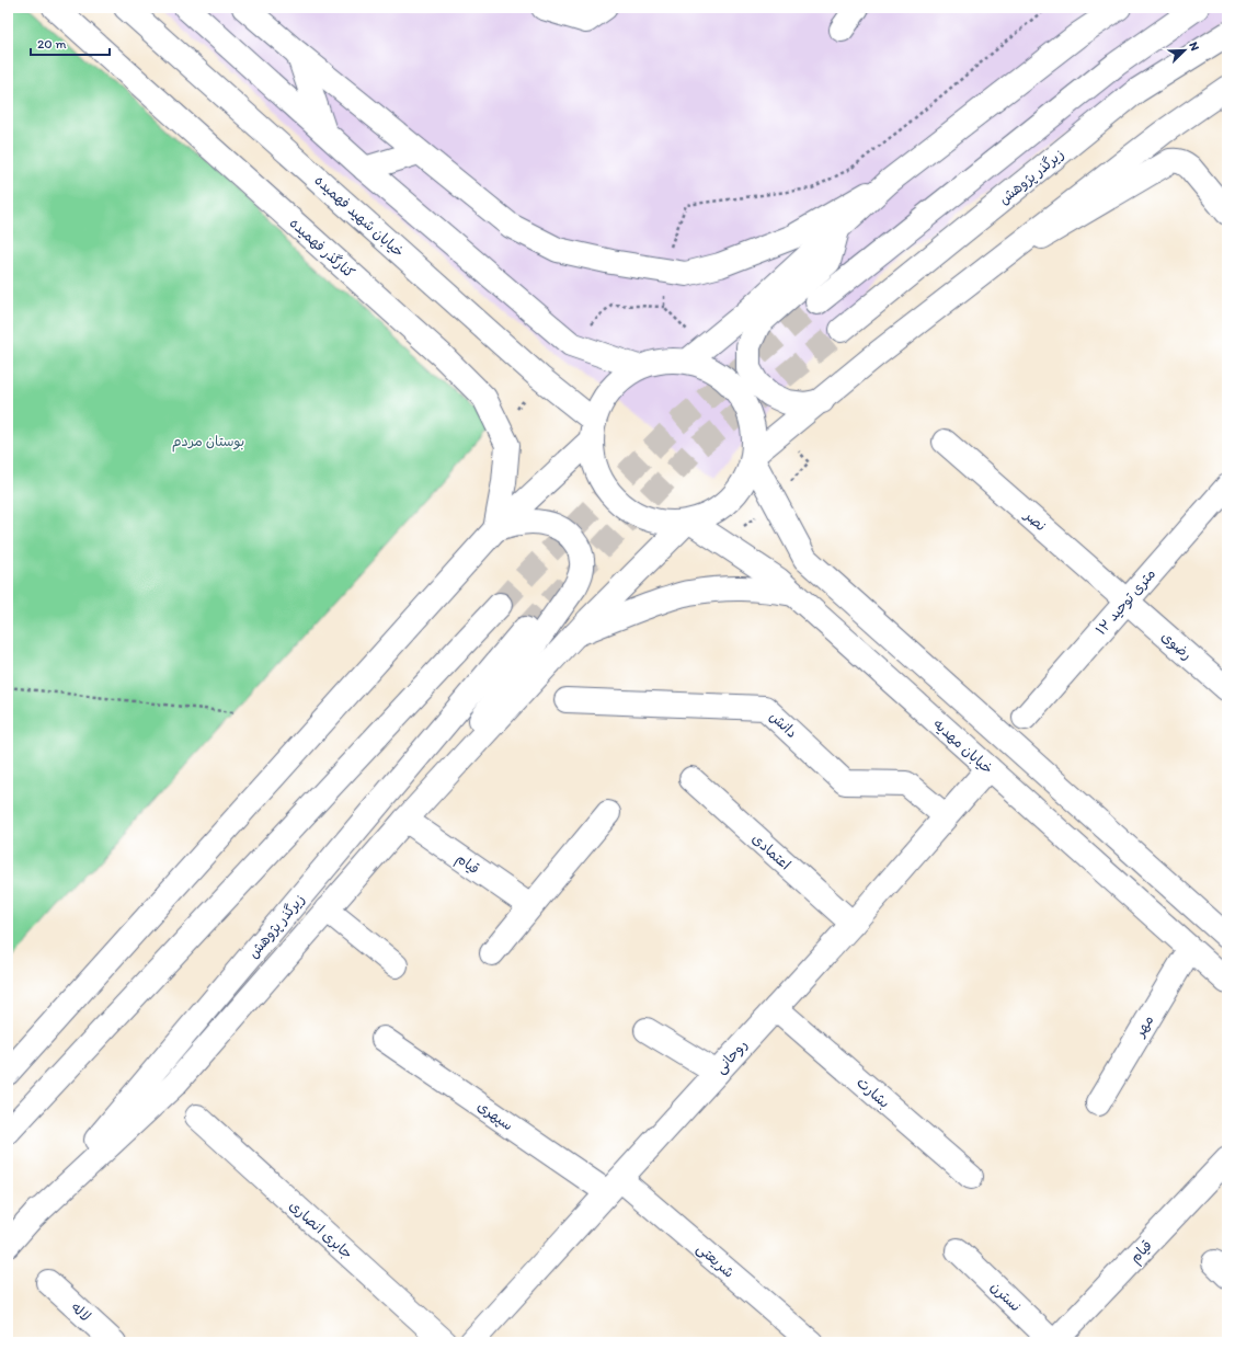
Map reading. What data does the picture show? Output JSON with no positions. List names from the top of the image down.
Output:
{
  "streets": {
    "main road": [
      "زیرگذر پژوهش",
      "خیابان شهید فهمیده",
      "کنارگذر فهمیده",
      "نصر",
      "۱۲ متری توحید",
      "رضوی",
      "دانش",
      "خیابان مهدیه",
      "اعتمادی",
      "قیام",
      "مهر",
      "روحانی",
      "بشارت",
      "سپهری",
      "جابری انصاری",
      "شریعتی",
      "نسترن",
      "لاله"
    ]
  },
  "crossings": [
    ["نصر", "۱۲ متری توحید"],
    ["نصر", "رضوی"],
    ["۱۲ متری توحید", "رضوی"],
    ["دانش", "روحانی"],
    ["خیابان مهدیه", "مهر"],
    ["خیابان مهدیه", "روحانی"],
    ["اعتمادی", "روحانی"],
    ["قیام", "نسترن"],
    ["روحانی", "بشارت"],
    ["روحانی", "سپهری"],
    ["روحانی", "شریعتی"],
    ["سپهری", "شریعتی"]
  ],
  "parks": ["بوستان مردم"],
  "scale_bar": "20 m",
  "north": "top right"
}
